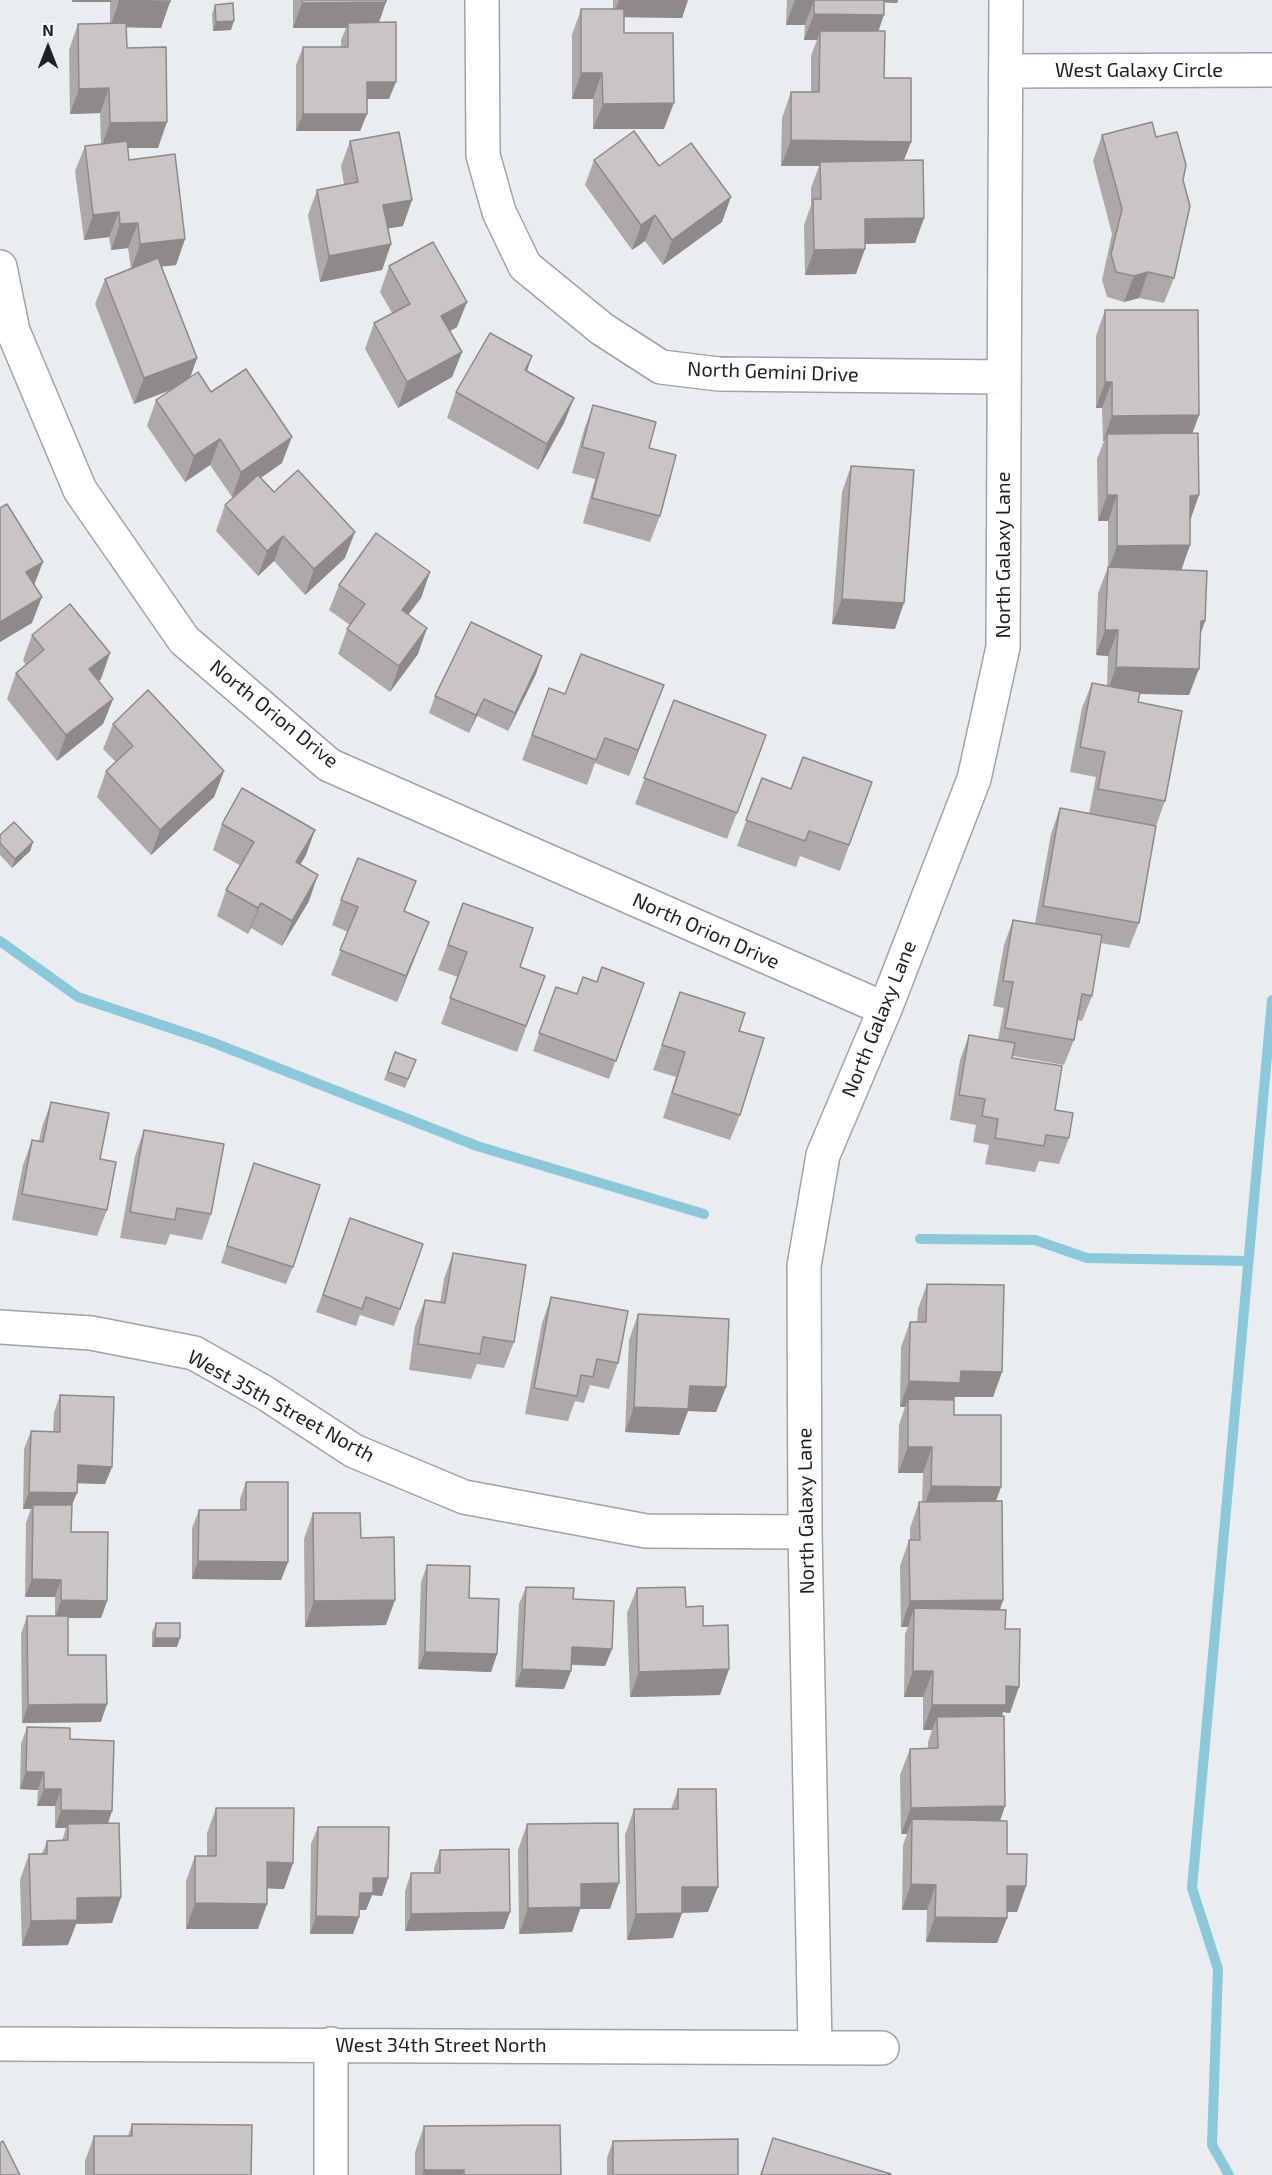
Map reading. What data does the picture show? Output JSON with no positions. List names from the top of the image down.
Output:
{
  "streets": {
    "street": [
      "West Galaxy Circle",
      "North Gemini Drive",
      "North Galaxy Lane",
      "North Orion Drive",
      "West 35th Street North",
      "West 34th Street North"
    ]
  },
  "crossings": [
    ["West Galaxy Circle", "North Galaxy Lane"],
    ["North Gemini Drive", "North Galaxy Lane"],
    ["North Galaxy Lane", "North Orion Drive"],
    ["North Galaxy Lane", "West 35th Street North"],
    ["North Galaxy Lane", "West 34th Street North"]
  ],
  "north": "top"
}
